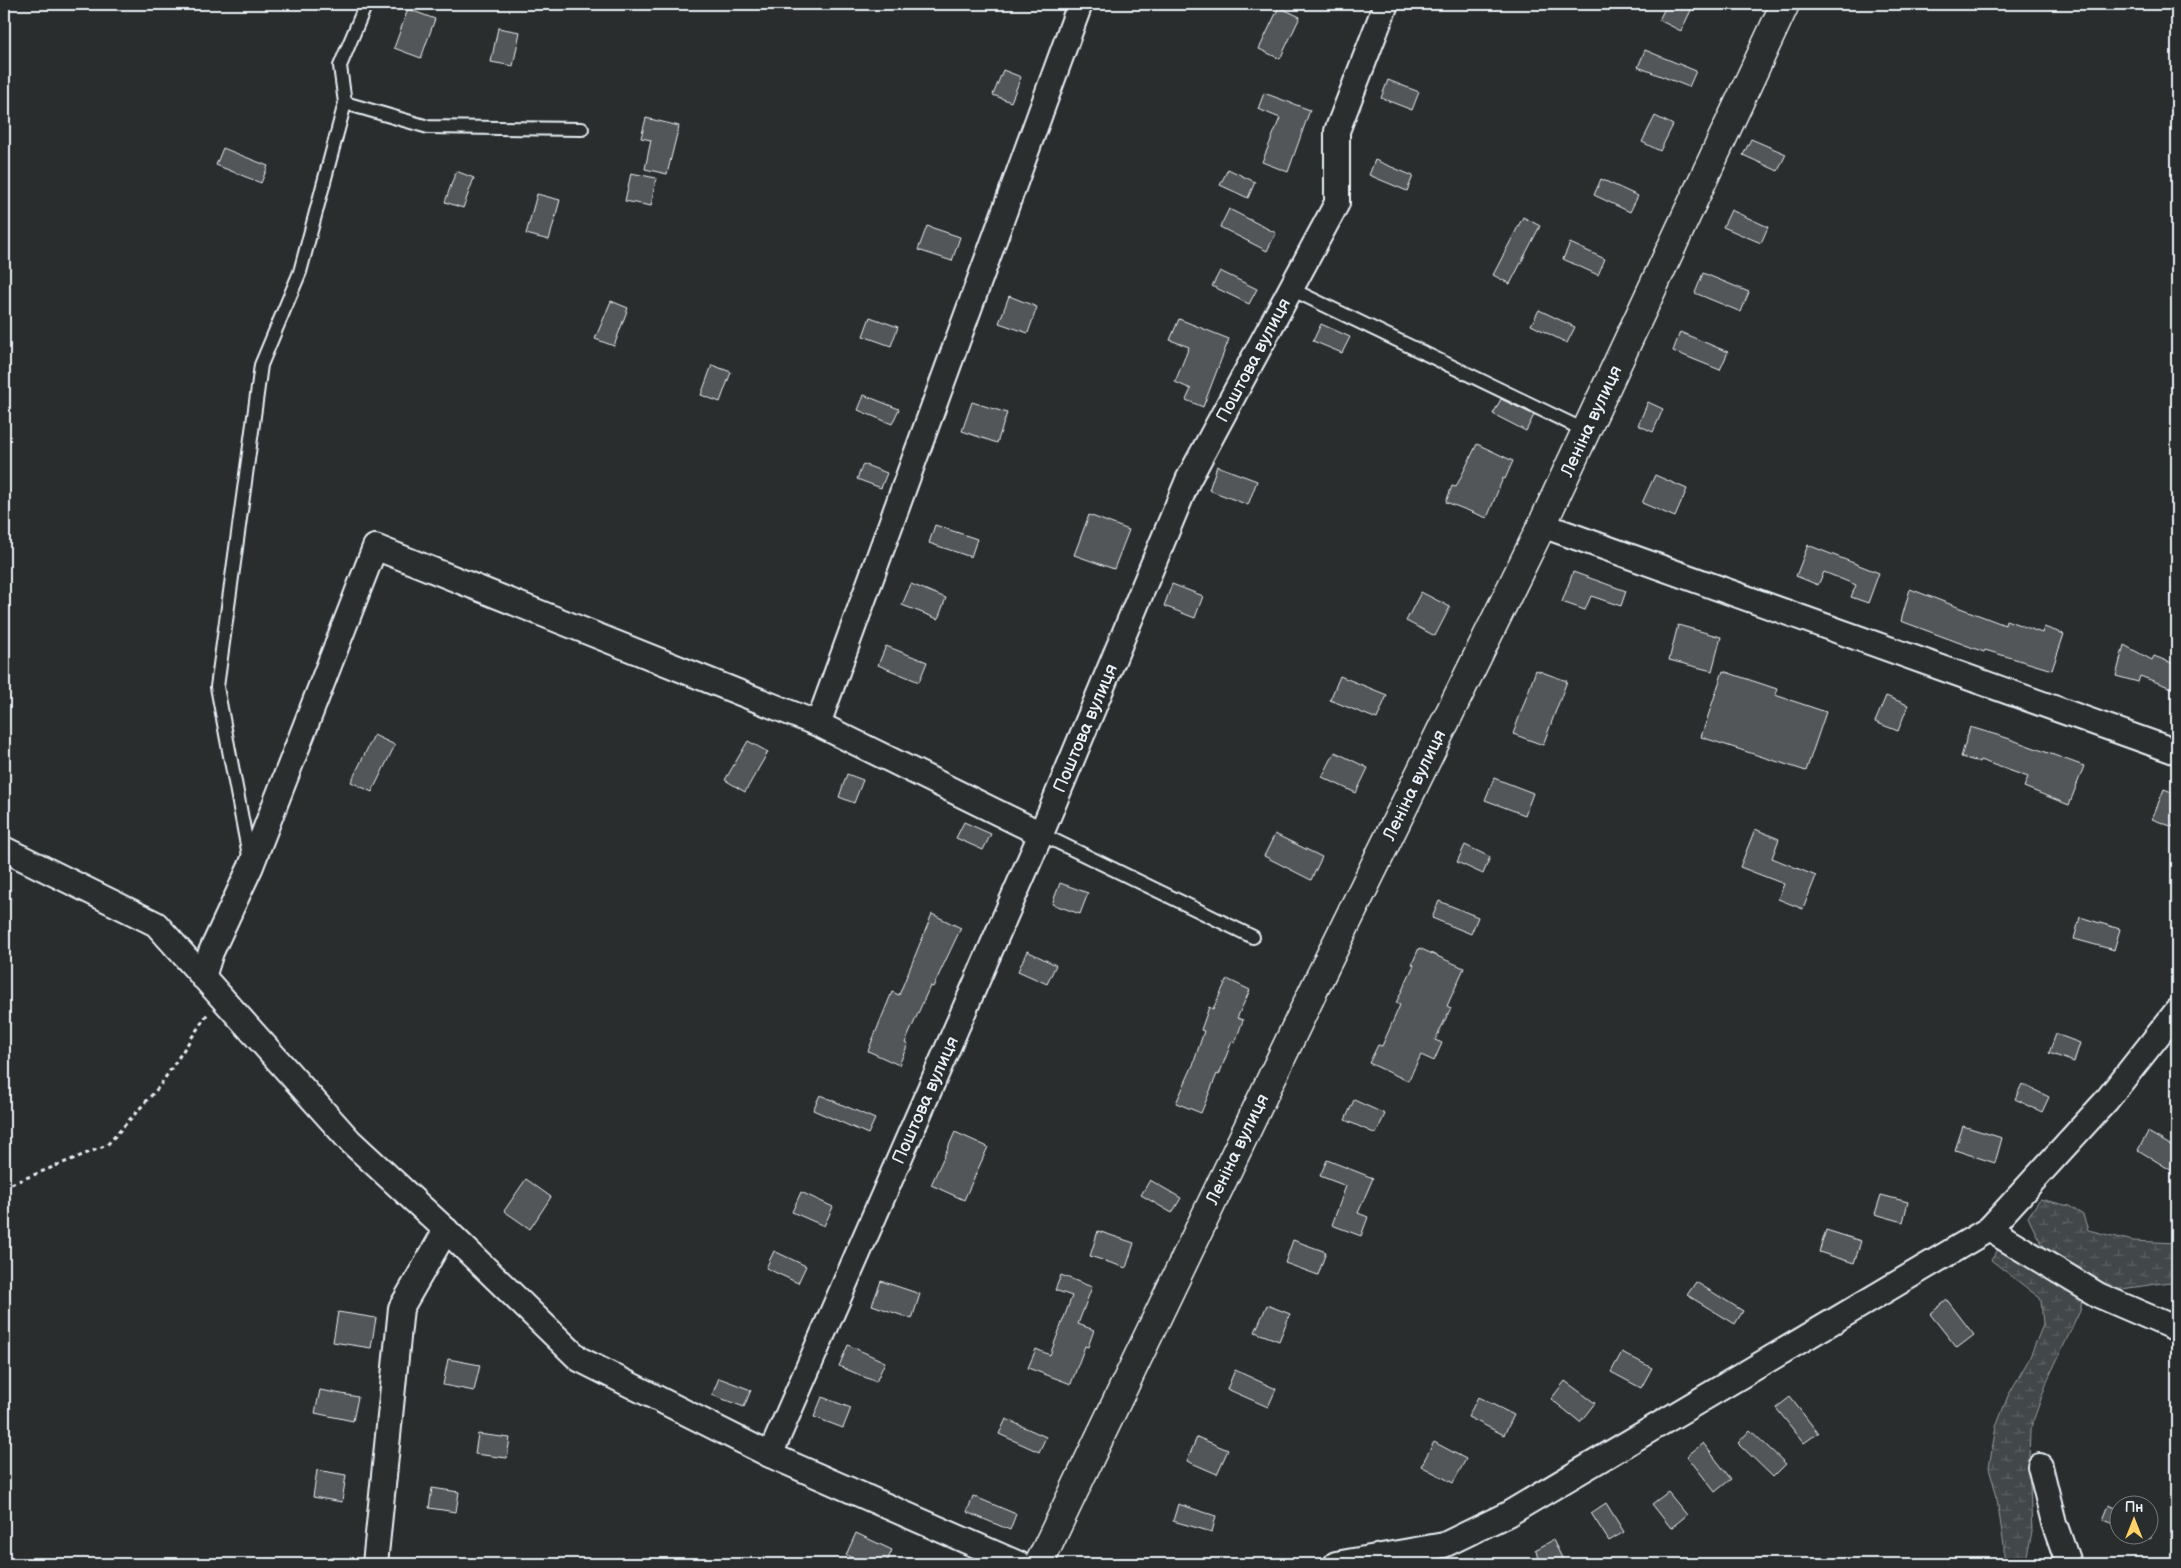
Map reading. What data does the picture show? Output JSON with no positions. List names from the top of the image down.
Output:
{
  "streets": {
    "street": ["Поштова вулиця", "Леніна вулиця"]
  },
  "north": "top"
}
